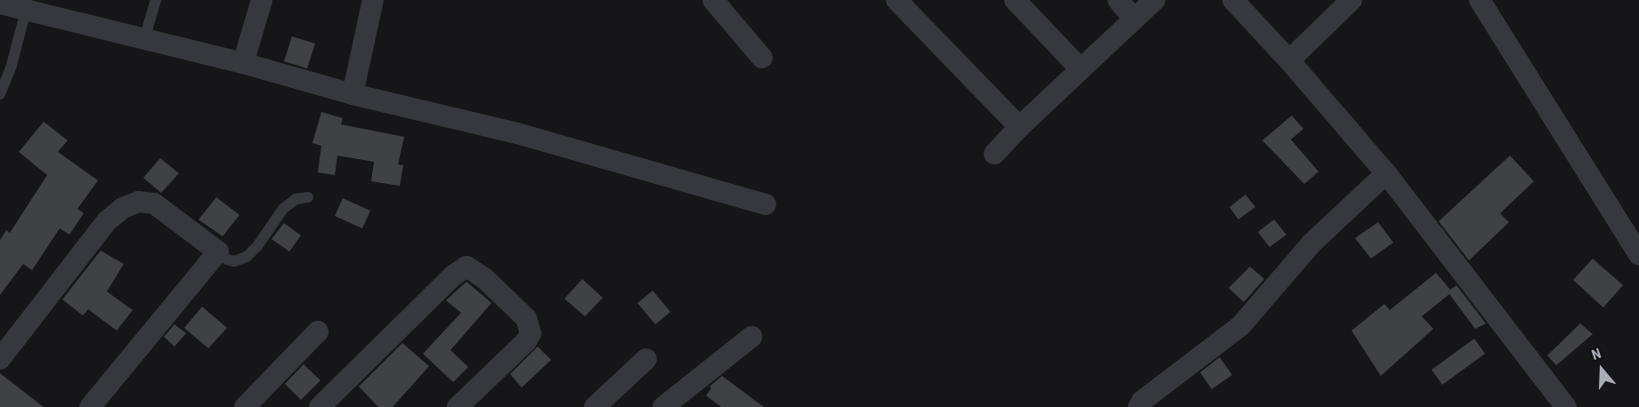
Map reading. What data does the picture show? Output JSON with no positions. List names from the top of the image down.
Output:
{
  "north": "top"
}
